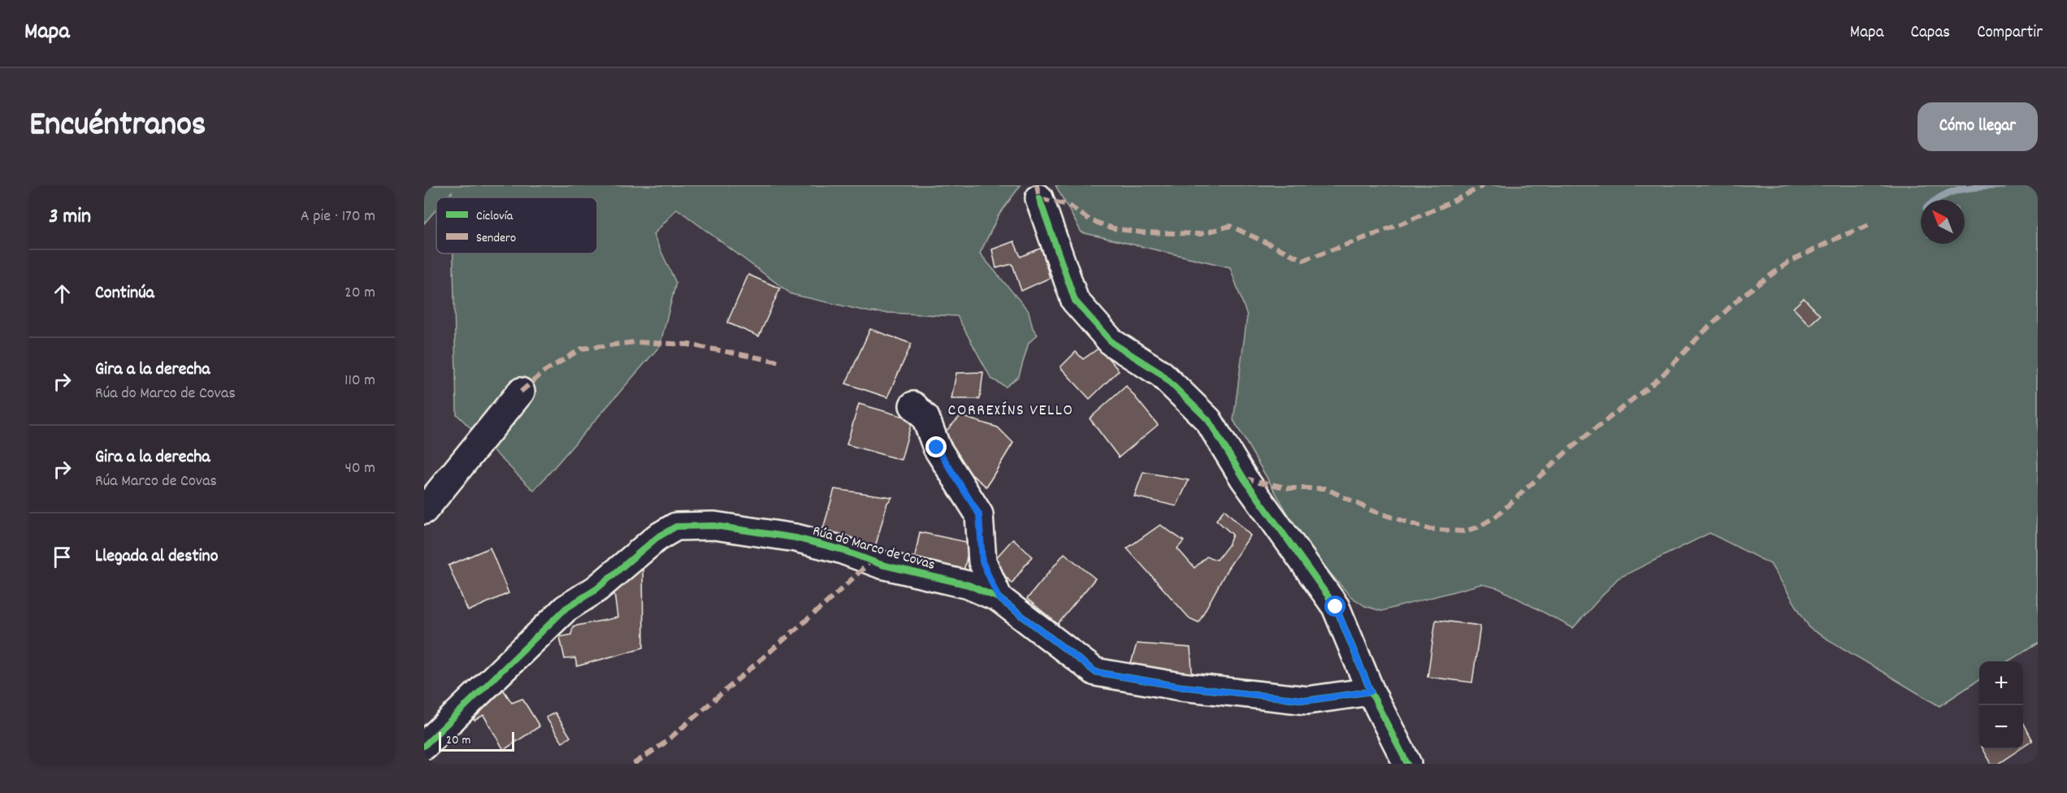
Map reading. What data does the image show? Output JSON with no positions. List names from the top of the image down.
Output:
{
  "streets": {
    "street": ["Rúa do Marco de Covas"]
  },
  "districts": ["CORREXÍNS VELLO"],
  "legend": ["Ciclovía", "Sendero"],
  "scale_bar": "20 m",
  "north": "top left",
  "page": {
    "header": "Mapa",
    "nav": ["Mapa", "Capas", "Compartir"],
    "title": "Encuéntranos",
    "buttons": "Cómo llegar",
    "heading": ["3 min", "A pie · 170 m"],
    "list": [
      ["Continúa", "20 m"],
      ["Gira a la derecha", "Rúa do Marco de Covas", "110 m"],
      ["Gira a la derecha", "Rúa Marco de Covas", "40 m"],
      "Llegada al destino"
    ],
    "map_buttons": ["+", "−"],
    "scale": "20 m"
  }
}
